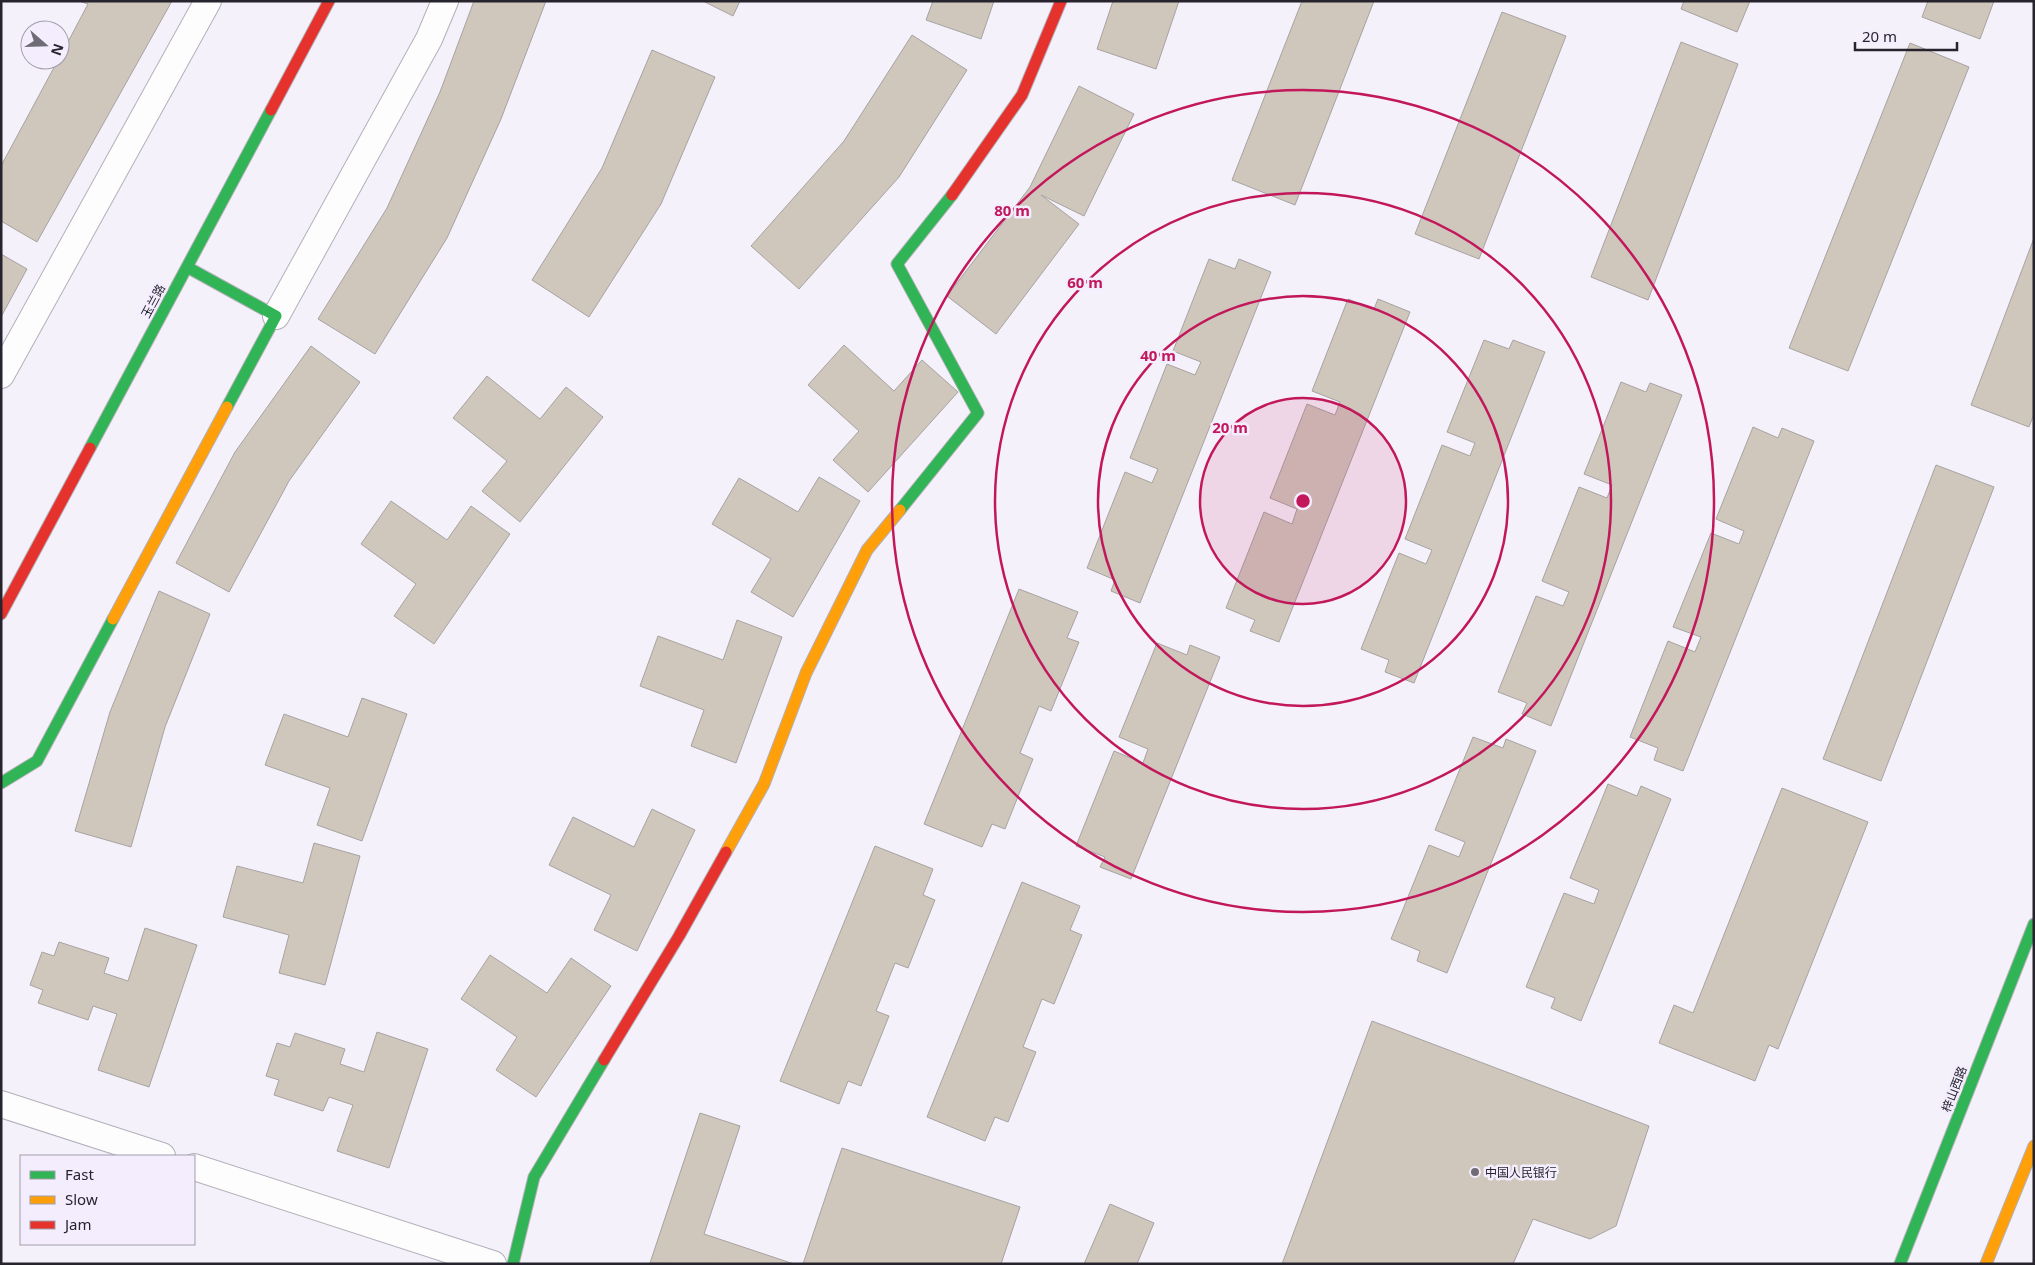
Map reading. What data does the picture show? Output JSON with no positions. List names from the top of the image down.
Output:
{
  "streets": {
    "street": ["玉兰路", "梓山西路"]
  },
  "places": ["中国人民银行"],
  "legend": ["Fast", "Slow", "Jam"],
  "scale_bar": "20 m",
  "north": "right",
  "rings": [
    "80 m",
    "60 m",
    "40 m",
    "20 m"
  ]
}
